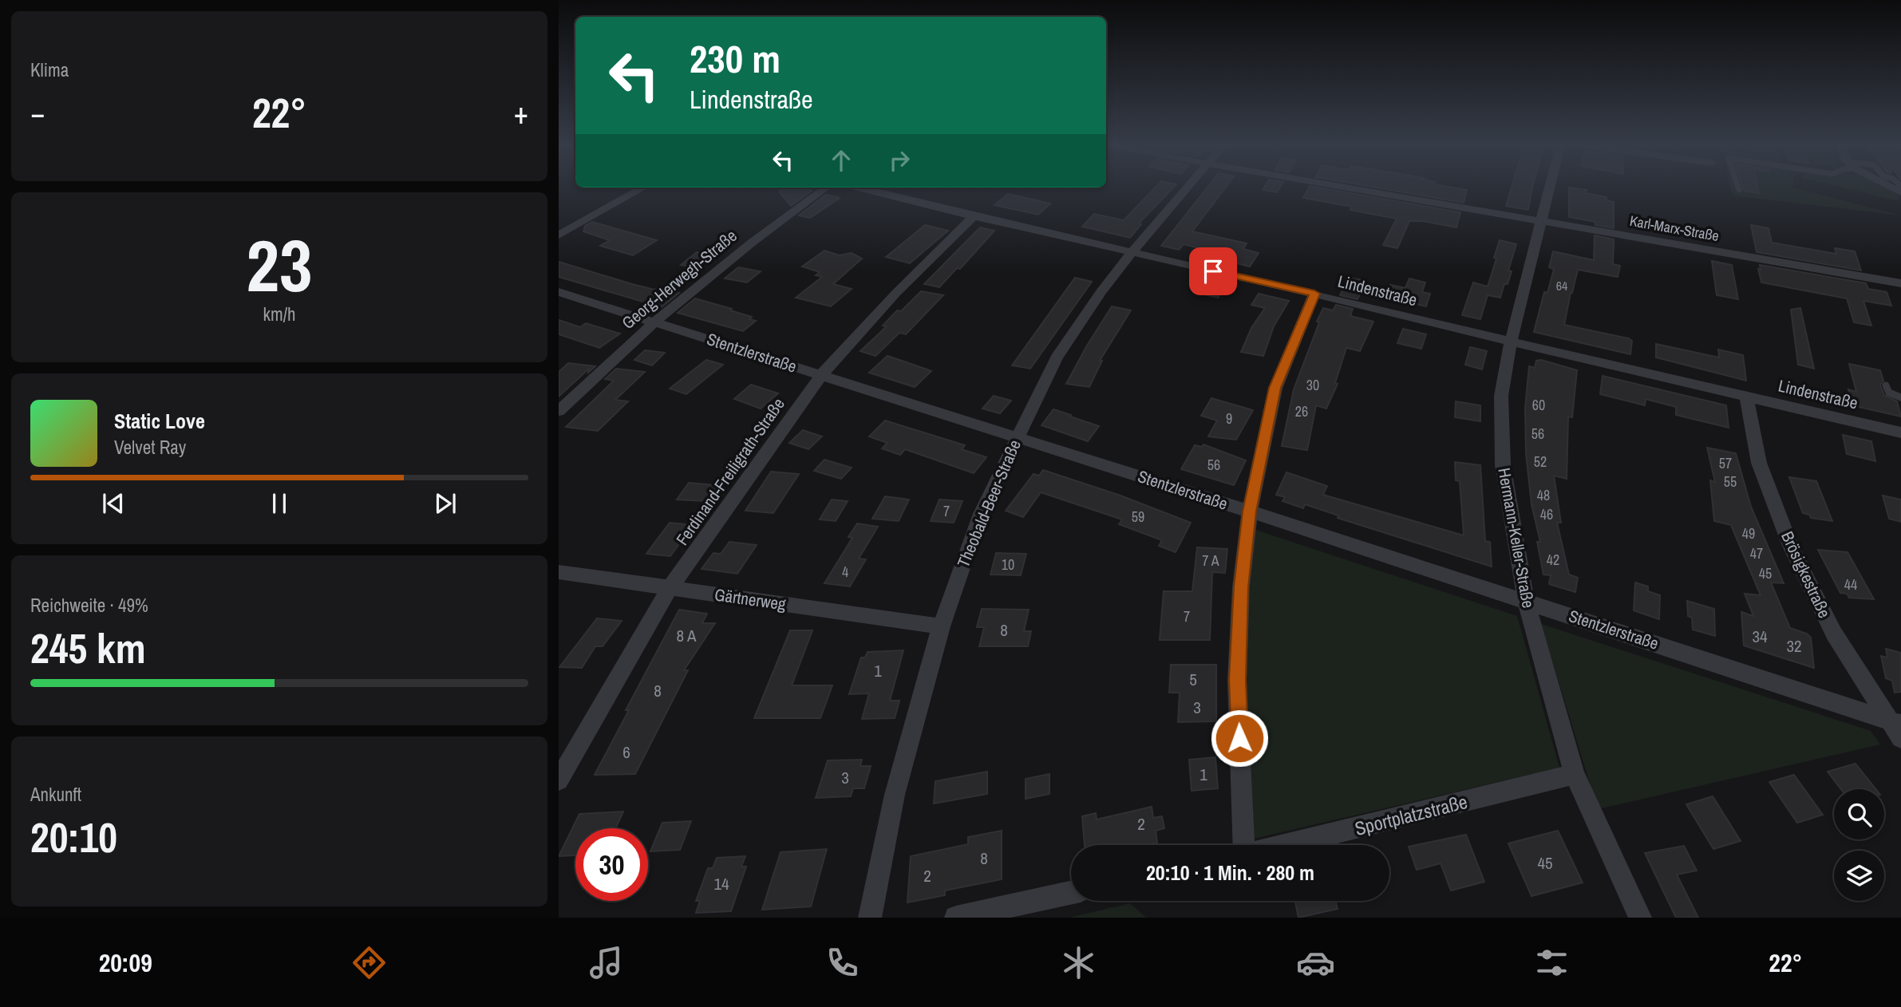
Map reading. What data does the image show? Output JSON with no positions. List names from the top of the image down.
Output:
{
  "streets": {
    "street": [
      "Karl-Marx-Straße",
      "Georg-Herwegh-Straße",
      "Lindenstraße",
      "Stentzlerstraße",
      "Ferdinand-Freiligrath-Straße",
      "Theobald-Beer-Straße",
      "Hermann-Keller-Straße",
      "Brösigkestraße",
      "Gärtnerweg",
      "Sportplatzstraße"
    ]
  },
  "crossings": [
    ["Karl-Marx-Straße", "Hermann-Keller-Straße"],
    ["Georg-Herwegh-Straße", "Stentzlerstraße"],
    ["Lindenstraße", "Ferdinand-Freiligrath-Straße"],
    ["Lindenstraße", "Theobald-Beer-Straße"],
    ["Lindenstraße", "Hermann-Keller-Straße"],
    ["Lindenstraße", "Brösigkestraße"],
    ["Stentzlerstraße", "Ferdinand-Freiligrath-Straße"],
    ["Stentzlerstraße", "Theobald-Beer-Straße"],
    ["Stentzlerstraße", "Hermann-Keller-Straße"],
    ["Stentzlerstraße", "Brösigkestraße"],
    ["Ferdinand-Freiligrath-Straße", "Gärtnerweg"],
    ["Theobald-Beer-Straße", "Gärtnerweg"],
    ["Hermann-Keller-Straße", "Sportplatzstraße"]
  ],
  "house_numbers": [
    "64",
    "30",
    "60",
    "26",
    "9",
    "56",
    "52",
    "57",
    "56",
    "55",
    "48",
    "7",
    "46",
    "59",
    "49",
    "47",
    "42",
    "7 A",
    "10",
    "4",
    "45",
    "44",
    "7",
    "8",
    "8 A",
    "34",
    "32",
    "1",
    "5",
    "8",
    "3",
    "6",
    "1",
    "3",
    "2",
    "8",
    "45",
    "2",
    "14"
  ],
  "page": {
    "tile": [
      "Klima",
      ["23", "km/h"],
      ["Reichweite · 49%", "245 km"],
      ["Ankunft", "20:10"]
    ],
    "turn": ["230 m", "Lindenstraße"],
    "heat": ["−", "22°", "+"],
    "song": ["Static Love", "Velvet Ray"],
    "limit": "30",
    "trip": "20:10 · 1 Min. · 280 m",
    "tabs": ["20:09", "22°"]
  }
}
